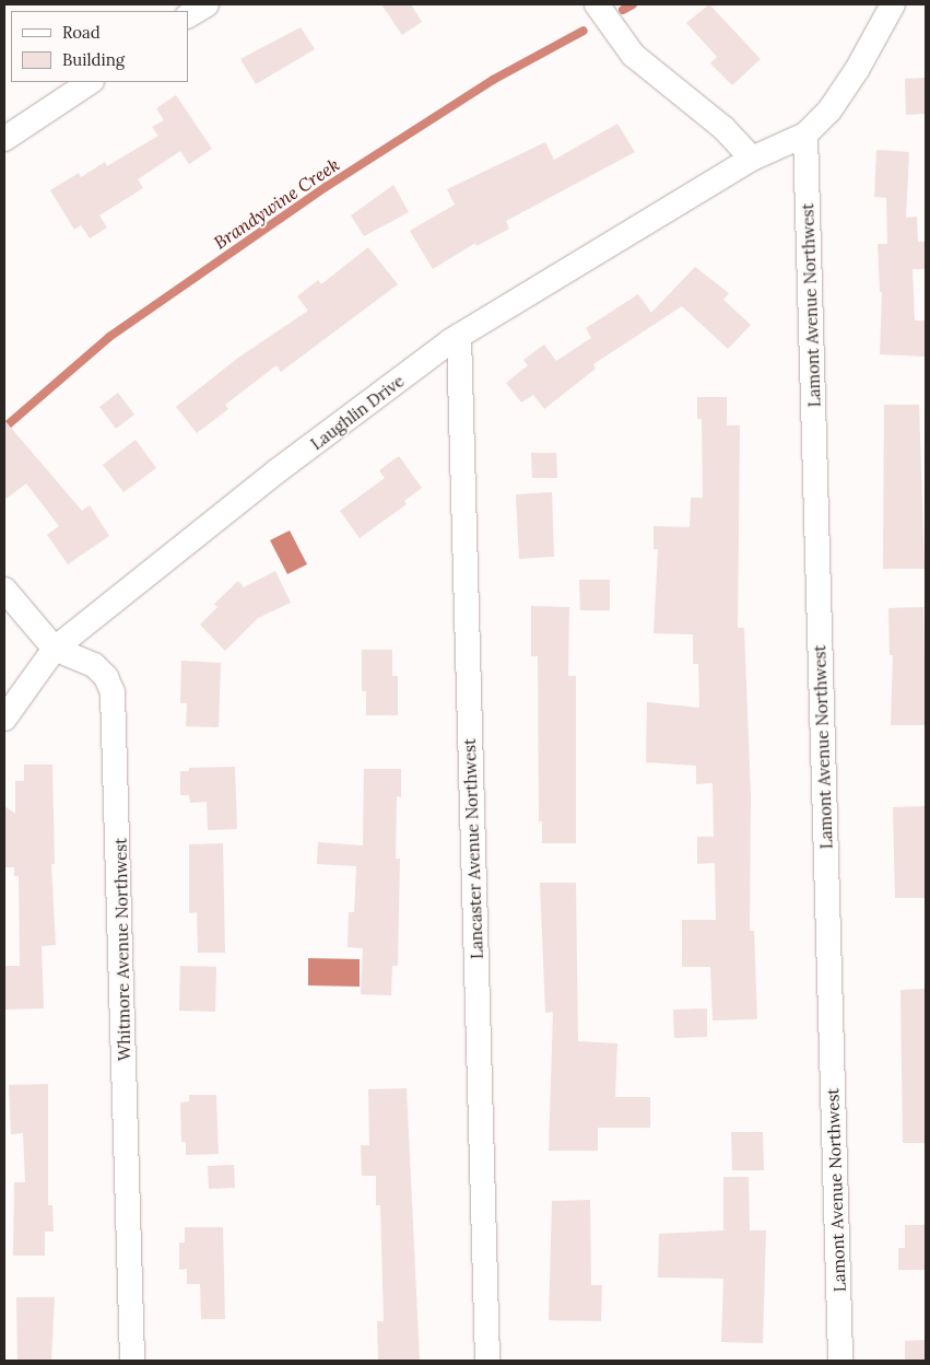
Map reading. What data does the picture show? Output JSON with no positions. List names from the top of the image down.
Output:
{
  "streets": {
    "street": [
      "Lamont Avenue Northwest",
      "Laughlin Drive",
      "Lancaster Avenue Northwest",
      "Whitmore Avenue Northwest"
    ]
  },
  "crossings": [
    ["Lamont Avenue Northwest", "Laughlin Drive"],
    ["Laughlin Drive", "Lancaster Avenue Northwest"],
    ["Laughlin Drive", "Whitmore Avenue Northwest"]
  ],
  "water": ["Brandywine Creek"],
  "legend": ["Road", "Building"]
}
